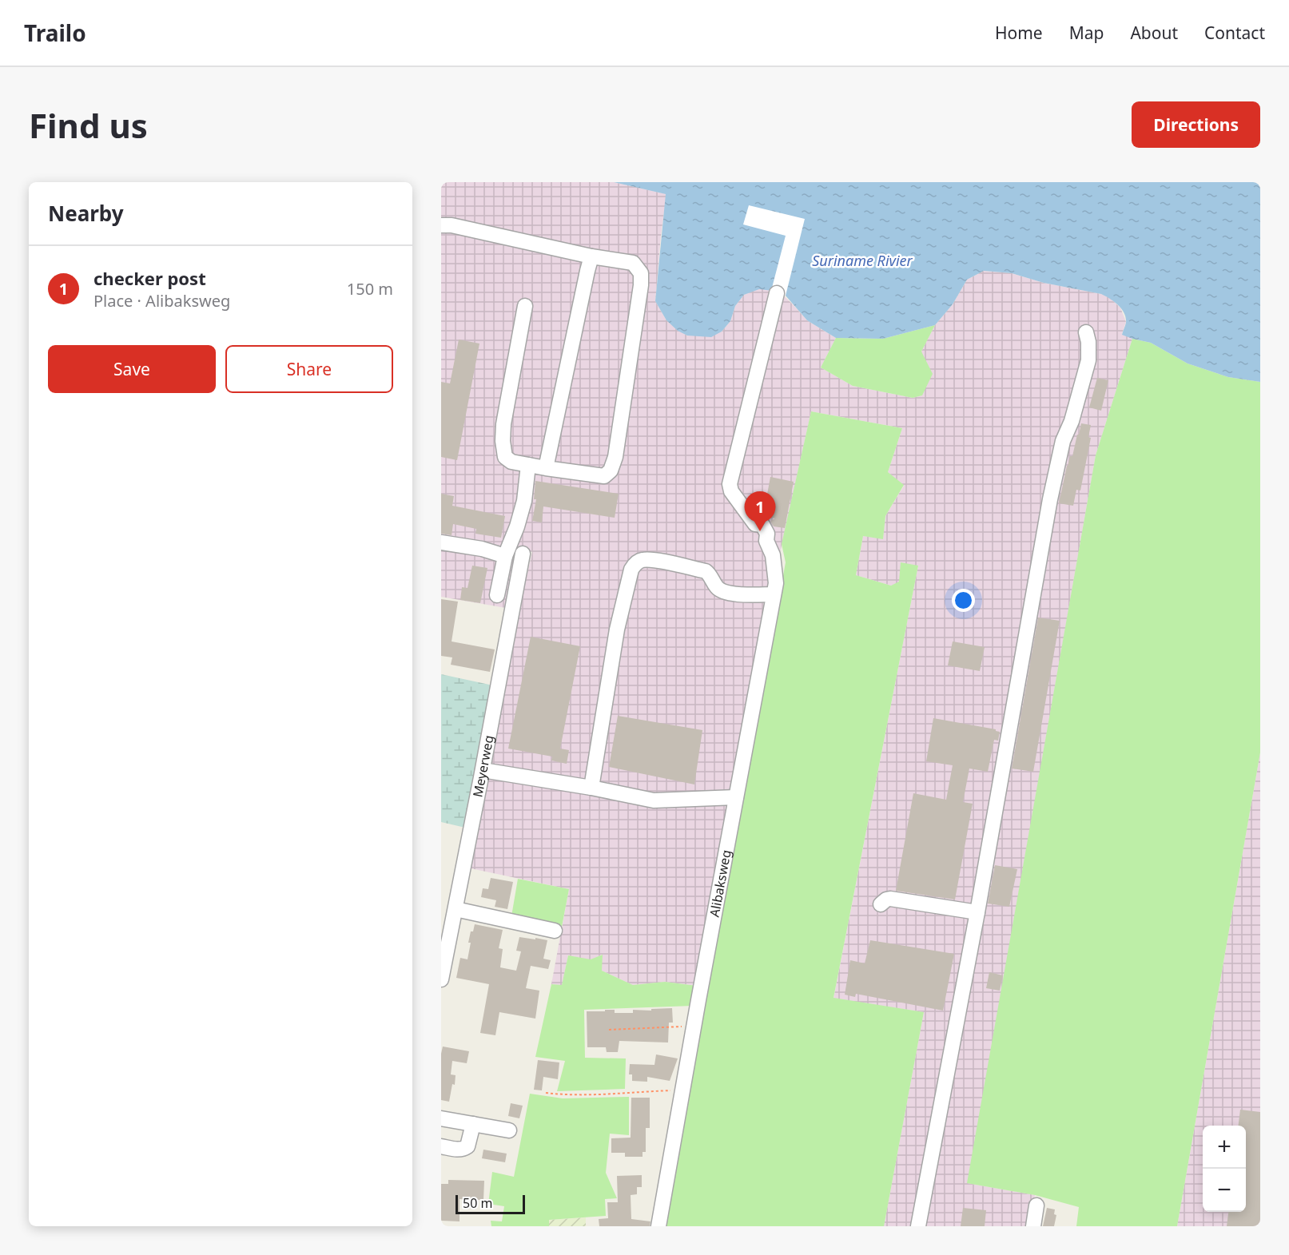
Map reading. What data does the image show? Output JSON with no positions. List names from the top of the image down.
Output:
{
  "streets": {
    "street": ["Meyerweg", "Alibaksweg"]
  },
  "water": ["Suriname Rivier"],
  "scale_bar": "50 m",
  "page": {
    "header": "Trailo",
    "nav": [
      "Home",
      "Map",
      "About",
      "Contact"
    ],
    "buttons": [
      "Directions",
      ["Save", "Share"]
    ],
    "title": "Find us",
    "heading": "Nearby",
    "list": [
      {
        "mark": "1",
        "name": "checker post",
        "note": "Place · Alibaksweg",
        "value": "150 m"
      }
    ],
    "pins": "1",
    "map_buttons": ["+", "−"],
    "scale": "50 m"
  }
}
